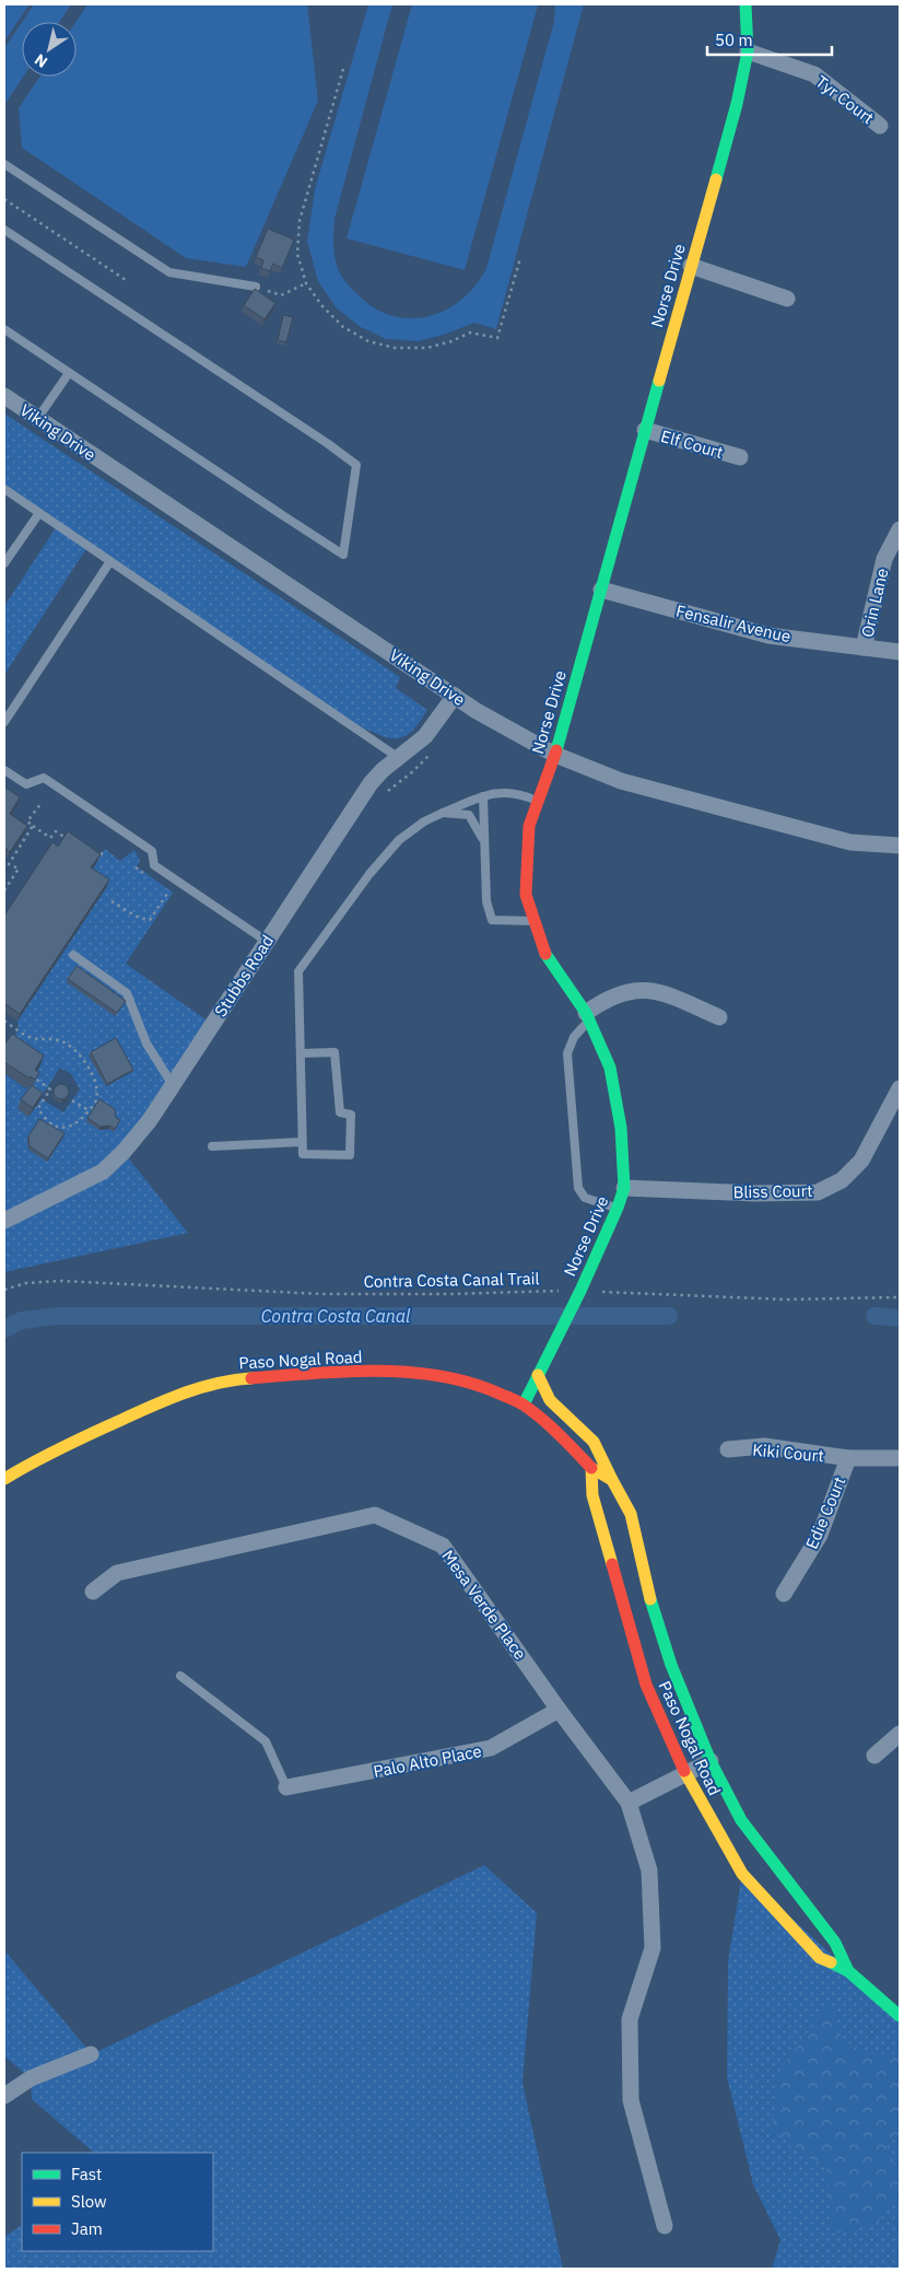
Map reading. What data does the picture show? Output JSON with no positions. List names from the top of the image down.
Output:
{
  "streets": {
    "street": [
      "Tyr Court",
      "Norse Drive",
      "Viking Drive",
      "Elf Court",
      "Orin Lane",
      "Fensalir Avenue",
      "Stubbs Road",
      "Bliss Court",
      "Paso Nogal Road",
      "Kiki Court",
      "Edie Court",
      "Mesa Verde Place",
      "Palo Alto Place"
    ],
    "path": ["Contra Costa Canal Trail"]
  },
  "crossings": [
    ["Tyr Court", "Norse Drive"],
    ["Norse Drive", "Viking Drive"],
    ["Norse Drive", "Elf Court"],
    ["Norse Drive", "Fensalir Avenue"],
    ["Norse Drive", "Bliss Court"],
    ["Norse Drive", "Contra Costa Canal Trail"],
    ["Norse Drive", "Paso Nogal Road"],
    ["Viking Drive", "Stubbs Road"],
    ["Orin Lane", "Fensalir Avenue"],
    ["Kiki Court", "Edie Court"],
    ["Mesa Verde Place", "Palo Alto Place"]
  ],
  "water": ["Contra Costa Canal"],
  "legend": ["Fast", "Slow", "Jam"],
  "scale_bar": "50 m",
  "north": "bottom left"
}
